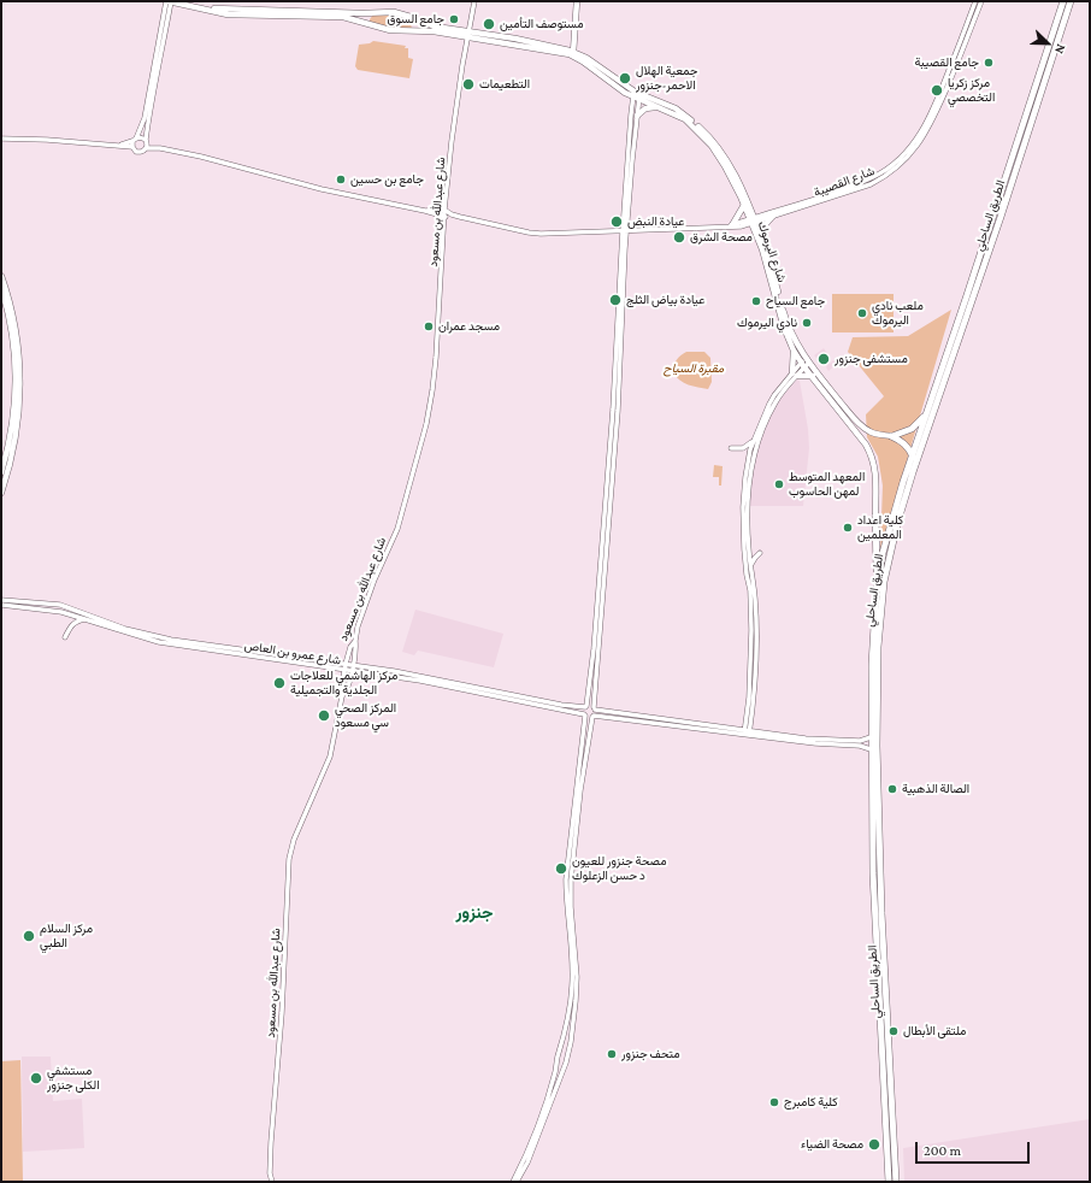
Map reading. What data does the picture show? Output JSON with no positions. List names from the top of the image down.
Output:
{
  "streets": {
    "highway": ["الطريق الساحلي"],
    "main road": ["شارع اليرموك"],
    "street": ["شارع القصيبة", "شارع عبدالله بن مسعود", "شارع عمرو بن العاص"]
  },
  "crossings": [
    ["شارع القصيبة", "شارع اليرموك"],
    ["شارع عبدالله بن مسعود", "شارع عمرو بن العاص"]
  ],
  "districts": ["جنزور"],
  "parks": ["مقبرة السياح"],
  "places": [
    "جامع السوق",
    "مستوصف التأمين",
    "جامع القصيبة",
    "جمعية الهلال الاحمر-جنزور",
    "التطعيمات",
    "مركز زكريا التخصصي",
    "جامع بن حسين",
    "عيادة النبض",
    "مصحة الشرق",
    "عيادة بياض الثلج",
    "جامع السياح",
    "ملعب نادي اليرموك",
    "نادي اليرموك",
    "مسجد عمران",
    "مستشفى جنزور",
    "المعهد المتوسط لمهن الحاسوب",
    "كلية اعداد المعلمين",
    "مركز الهاشمي للعلاجات الجلدية والتجميلية",
    "المركز الصحي سي مسعود",
    "الصالة الذهبية",
    "مصحة جنزور للعيون د حسن الزعلوك",
    "مركز السلام الطبي",
    "ملتقى الأبطال",
    "متحف جنزور",
    "مستشفي الكلى جنزور",
    "كلية كامبرج",
    "مصحة الضياء"
  ],
  "scale_bar": "200 m",
  "north": "bottom right"
}
